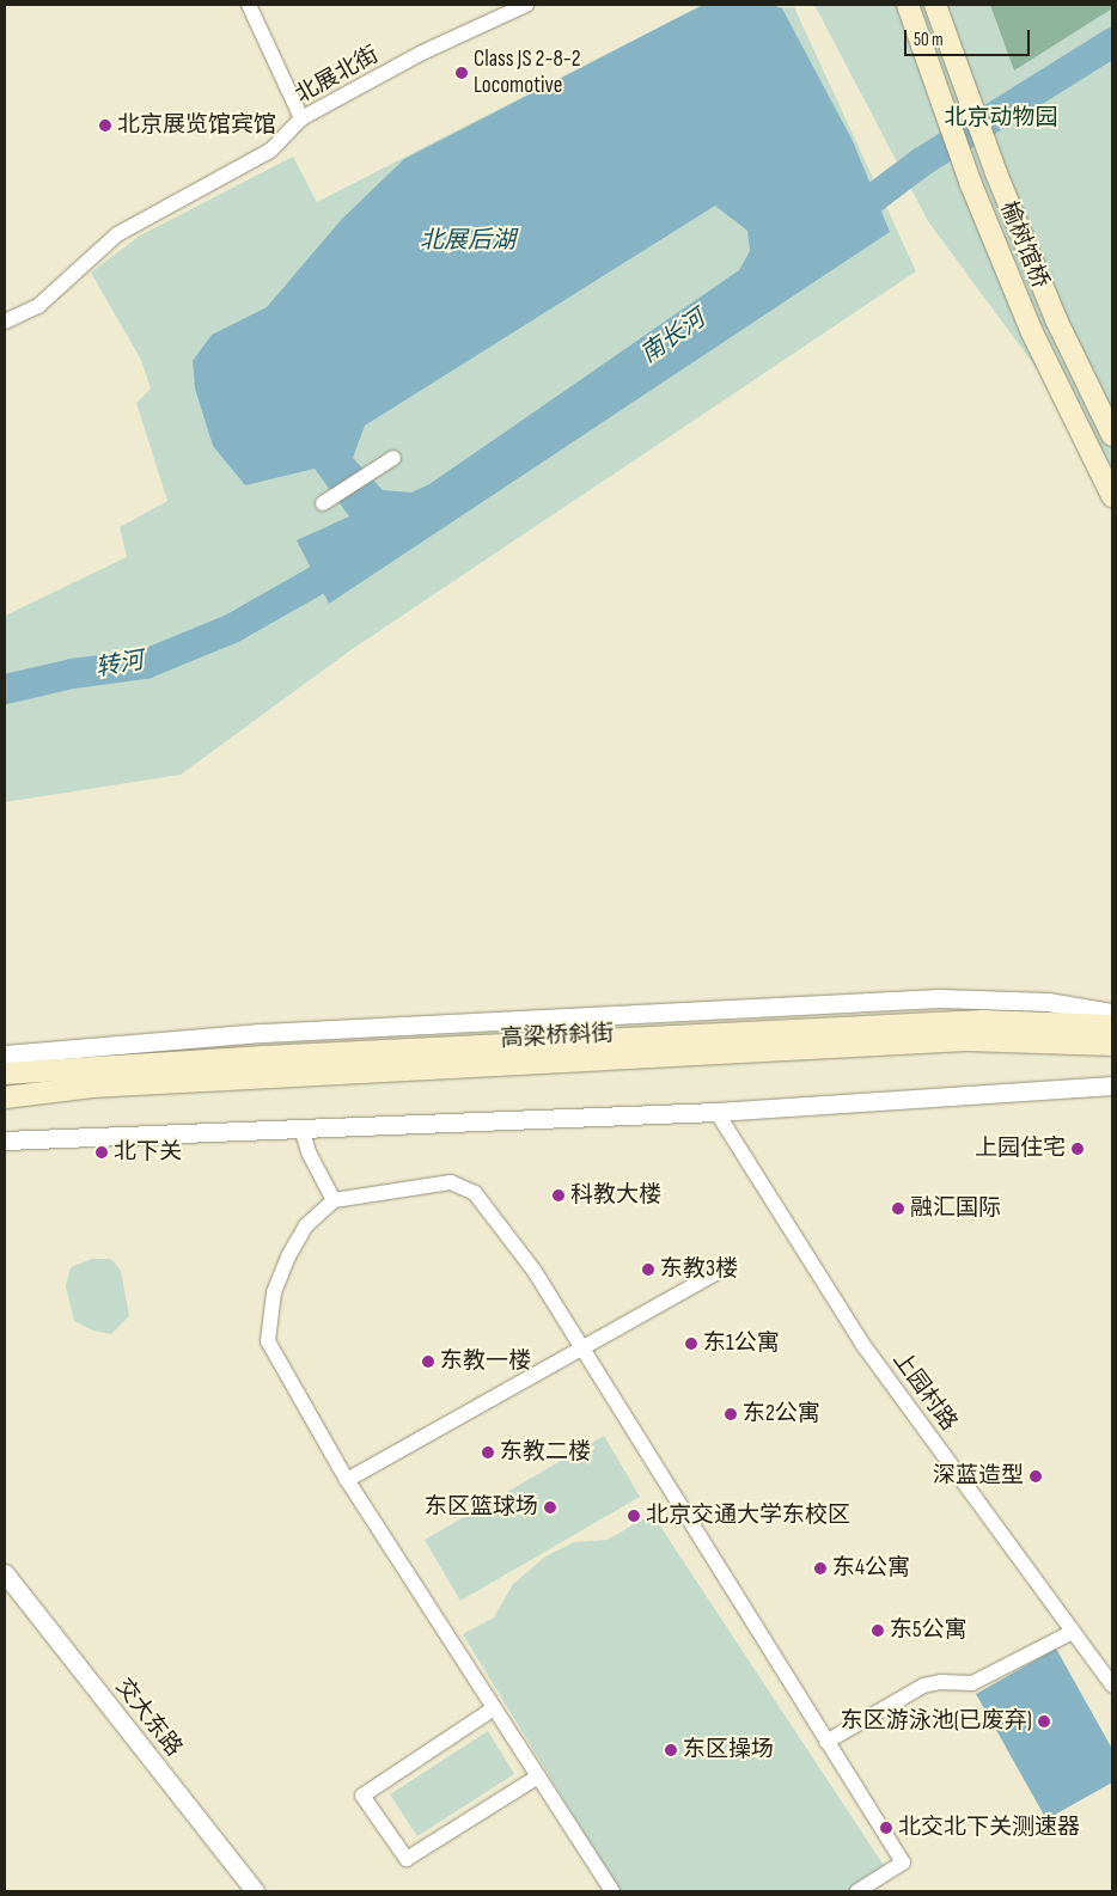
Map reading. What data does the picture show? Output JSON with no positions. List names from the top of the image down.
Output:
{
  "streets": {
    "main road": ["榆树馆桥", "高梁桥斜街"],
    "street": ["北展北街", "上园村路", "交大东路"]
  },
  "water": ["北展后湖", "南长河", "转河"],
  "parks": ["北京动物园"],
  "places": [
    "Class JS 2-8-2 Locomotive",
    "北京展览馆宾馆",
    "上园住宅",
    "北下关",
    "科教大楼",
    "融汇国际",
    "东教3楼",
    "东1公寓",
    "东教一楼",
    "东2公寓",
    "东教二楼",
    "深蓝造型",
    "东区篮球场",
    "北京交通大学东校区",
    "东4公寓",
    "东5公寓",
    "东区游泳池(已废弃)",
    "东区操场",
    "北交北下关测速器"
  ],
  "scale_bar": "50 m"
}
